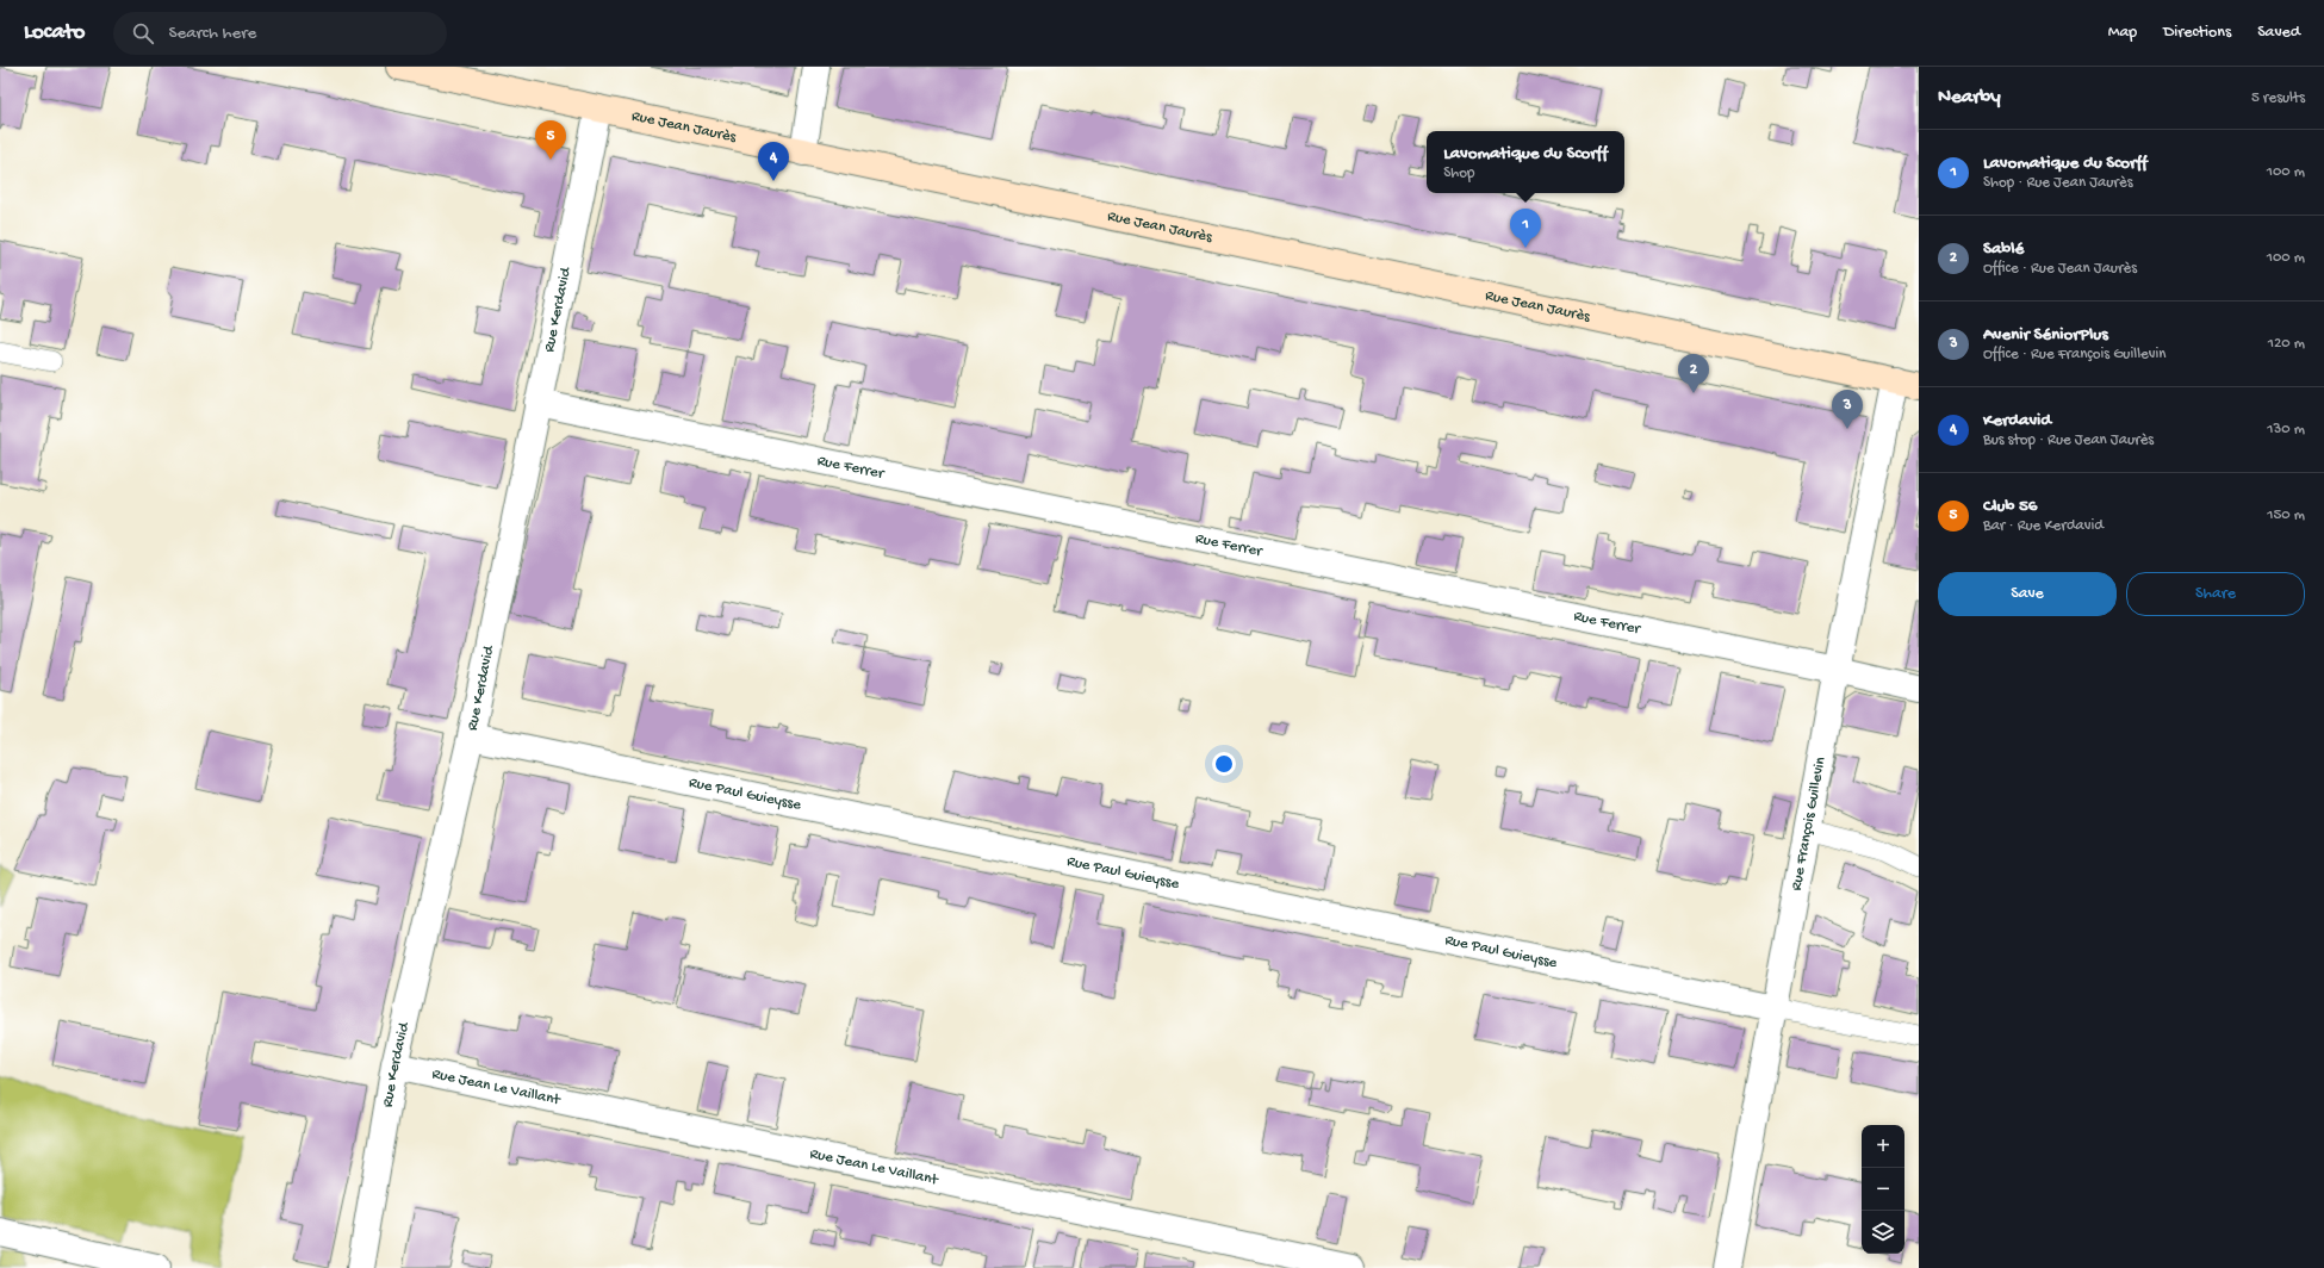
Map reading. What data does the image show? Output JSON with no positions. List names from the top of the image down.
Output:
{
  "streets": {
    "main road": ["Rue Jean Jaurès"],
    "street": [
      "Rue Kerdavid",
      "Rue Ferrer",
      "Rue Paul Guieysse",
      "Rue François Guillevin",
      "Rue Jean Le Vaillant"
    ]
  },
  "crossings": [
    ["Rue Jean Jaurès", "Rue Kerdavid"],
    ["Rue Jean Jaurès", "Rue François Guillevin"],
    ["Rue Kerdavid", "Rue Ferrer"],
    ["Rue Kerdavid", "Rue Paul Guieysse"],
    ["Rue Kerdavid", "Rue Jean Le Vaillant"],
    ["Rue Ferrer", "Rue François Guillevin"],
    ["Rue Paul Guieysse", "Rue François Guillevin"]
  ],
  "page": {
    "header": "Locato",
    "search": "Search here",
    "nav": ["Map", "Directions", "Saved"],
    "heading": ["Nearby", "5 results"],
    "pins": [
      "5",
      "4",
      "1",
      "2",
      "3"
    ],
    "list": [
      {
        "mark": "1",
        "name": "Lavomatique du Scorff",
        "note": "Shop · Rue Jean Jaurès",
        "value": "100 m"
      },
      {
        "mark": "2",
        "name": "Sablé",
        "note": "Office · Rue Jean Jaurès",
        "value": "100 m"
      },
      {
        "mark": "3",
        "name": "Avenir SéniorPlus",
        "note": "Office · Rue François Guillevin",
        "value": "120 m"
      },
      {
        "mark": "4",
        "name": "Kerdavid",
        "note": "Bus stop · Rue Jean Jaurès",
        "value": "130 m"
      },
      {
        "mark": "5",
        "name": "Club 56",
        "note": "Bar · Rue Kerdavid",
        "value": "150 m"
      }
    ],
    "popup": ["Lavomatique du Scorff", "Shop"],
    "buttons": ["Save", "Share"],
    "map_buttons": ["+", "−"]
  }
}
